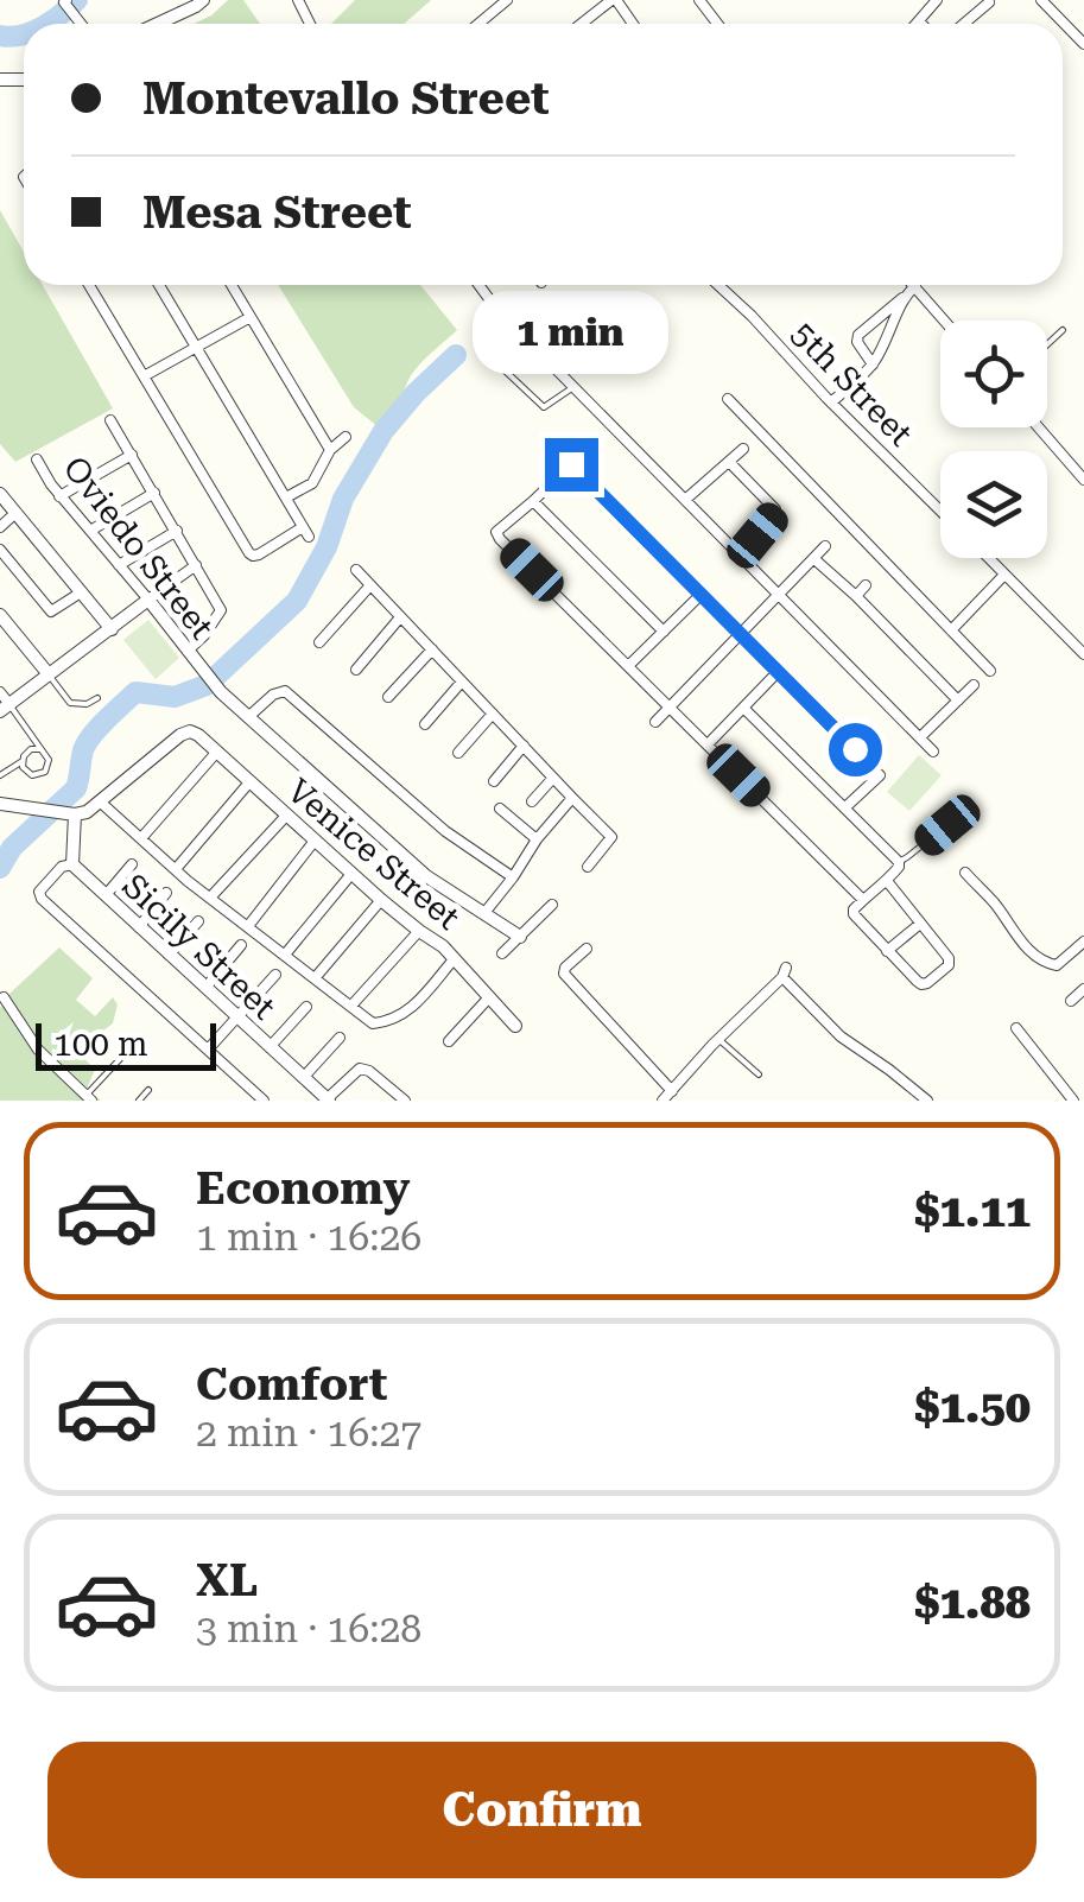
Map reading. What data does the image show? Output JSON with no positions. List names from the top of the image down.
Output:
{
  "streets": {
    "street": [
      "5th Street",
      "Oviedo Street",
      "Venice Street",
      "Sicily Street"
    ]
  },
  "scale_bar": "100 m",
  "page": {
    "banner": ["Montevallo Street", "Mesa Street"],
    "bubble": "1 min",
    "scale": "100 m",
    "list": [
      {
        "name": "Economy",
        "note": "1 min · 16:26",
        "value": "$1.11"
      },
      {
        "name": "Comfort",
        "note": "2 min · 16:27",
        "value": "$1.50"
      },
      {
        "name": "XL",
        "note": "3 min · 16:28",
        "value": "$1.88"
      }
    ],
    "buttons": "Confirm"
  }
}
